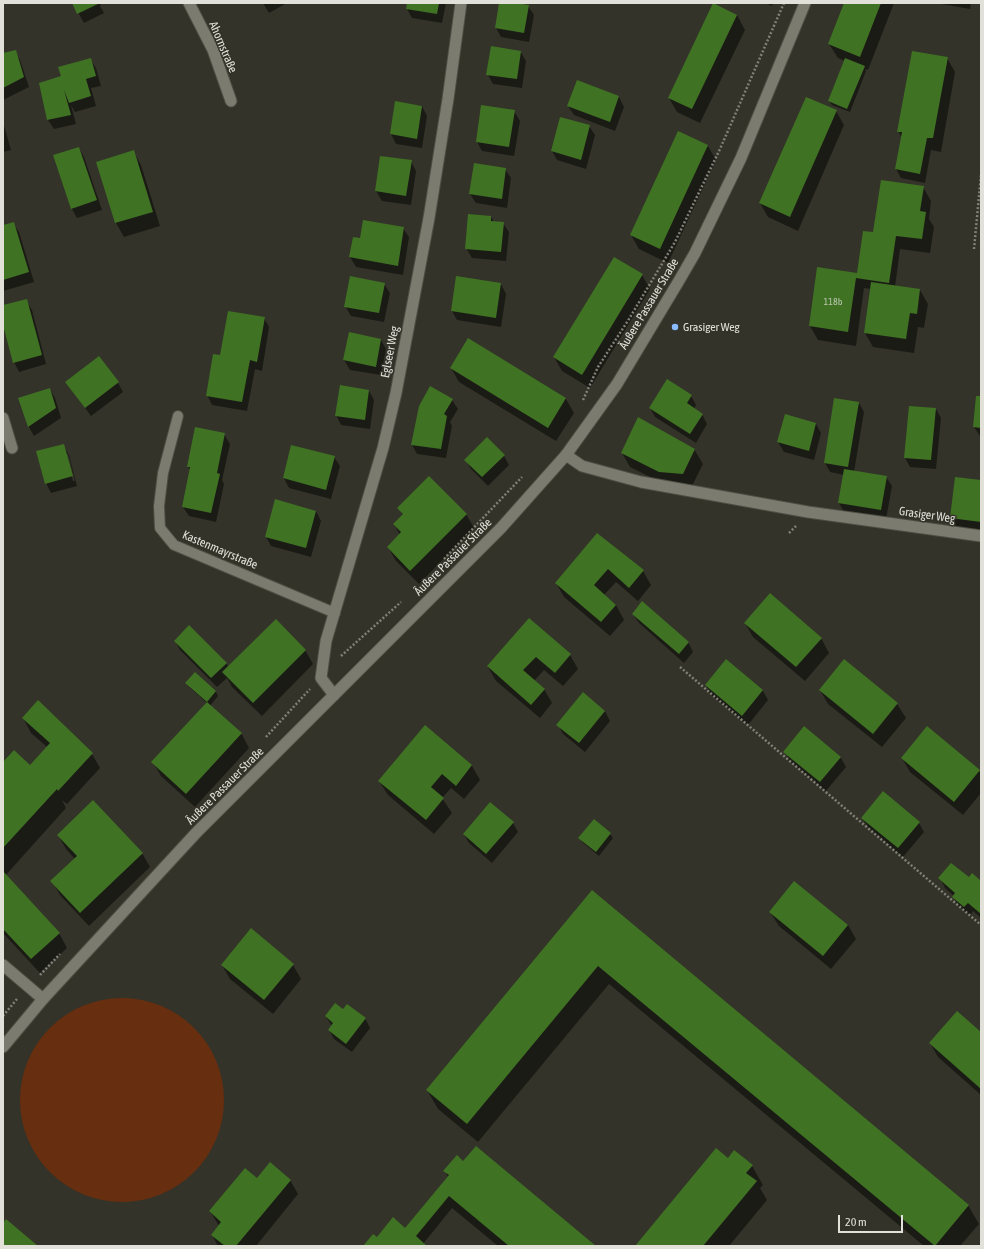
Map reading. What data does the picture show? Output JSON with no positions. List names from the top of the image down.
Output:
{
  "streets": {
    "street": [
      "Ahornstraße",
      "Äußere Passauer Straße",
      "Eglseer Weg",
      "Grasiger Weg"
    ],
    "lane": ["Kastenmayrstraße"]
  },
  "crossings": [
    ["Äußere Passauer Straße", "Grasiger Weg"],
    ["Eglseer Weg", "Kastenmayrstraße"]
  ],
  "places": ["Grasiger Weg"],
  "house_numbers": ["118b"],
  "scale_bar": "20 m"
}
